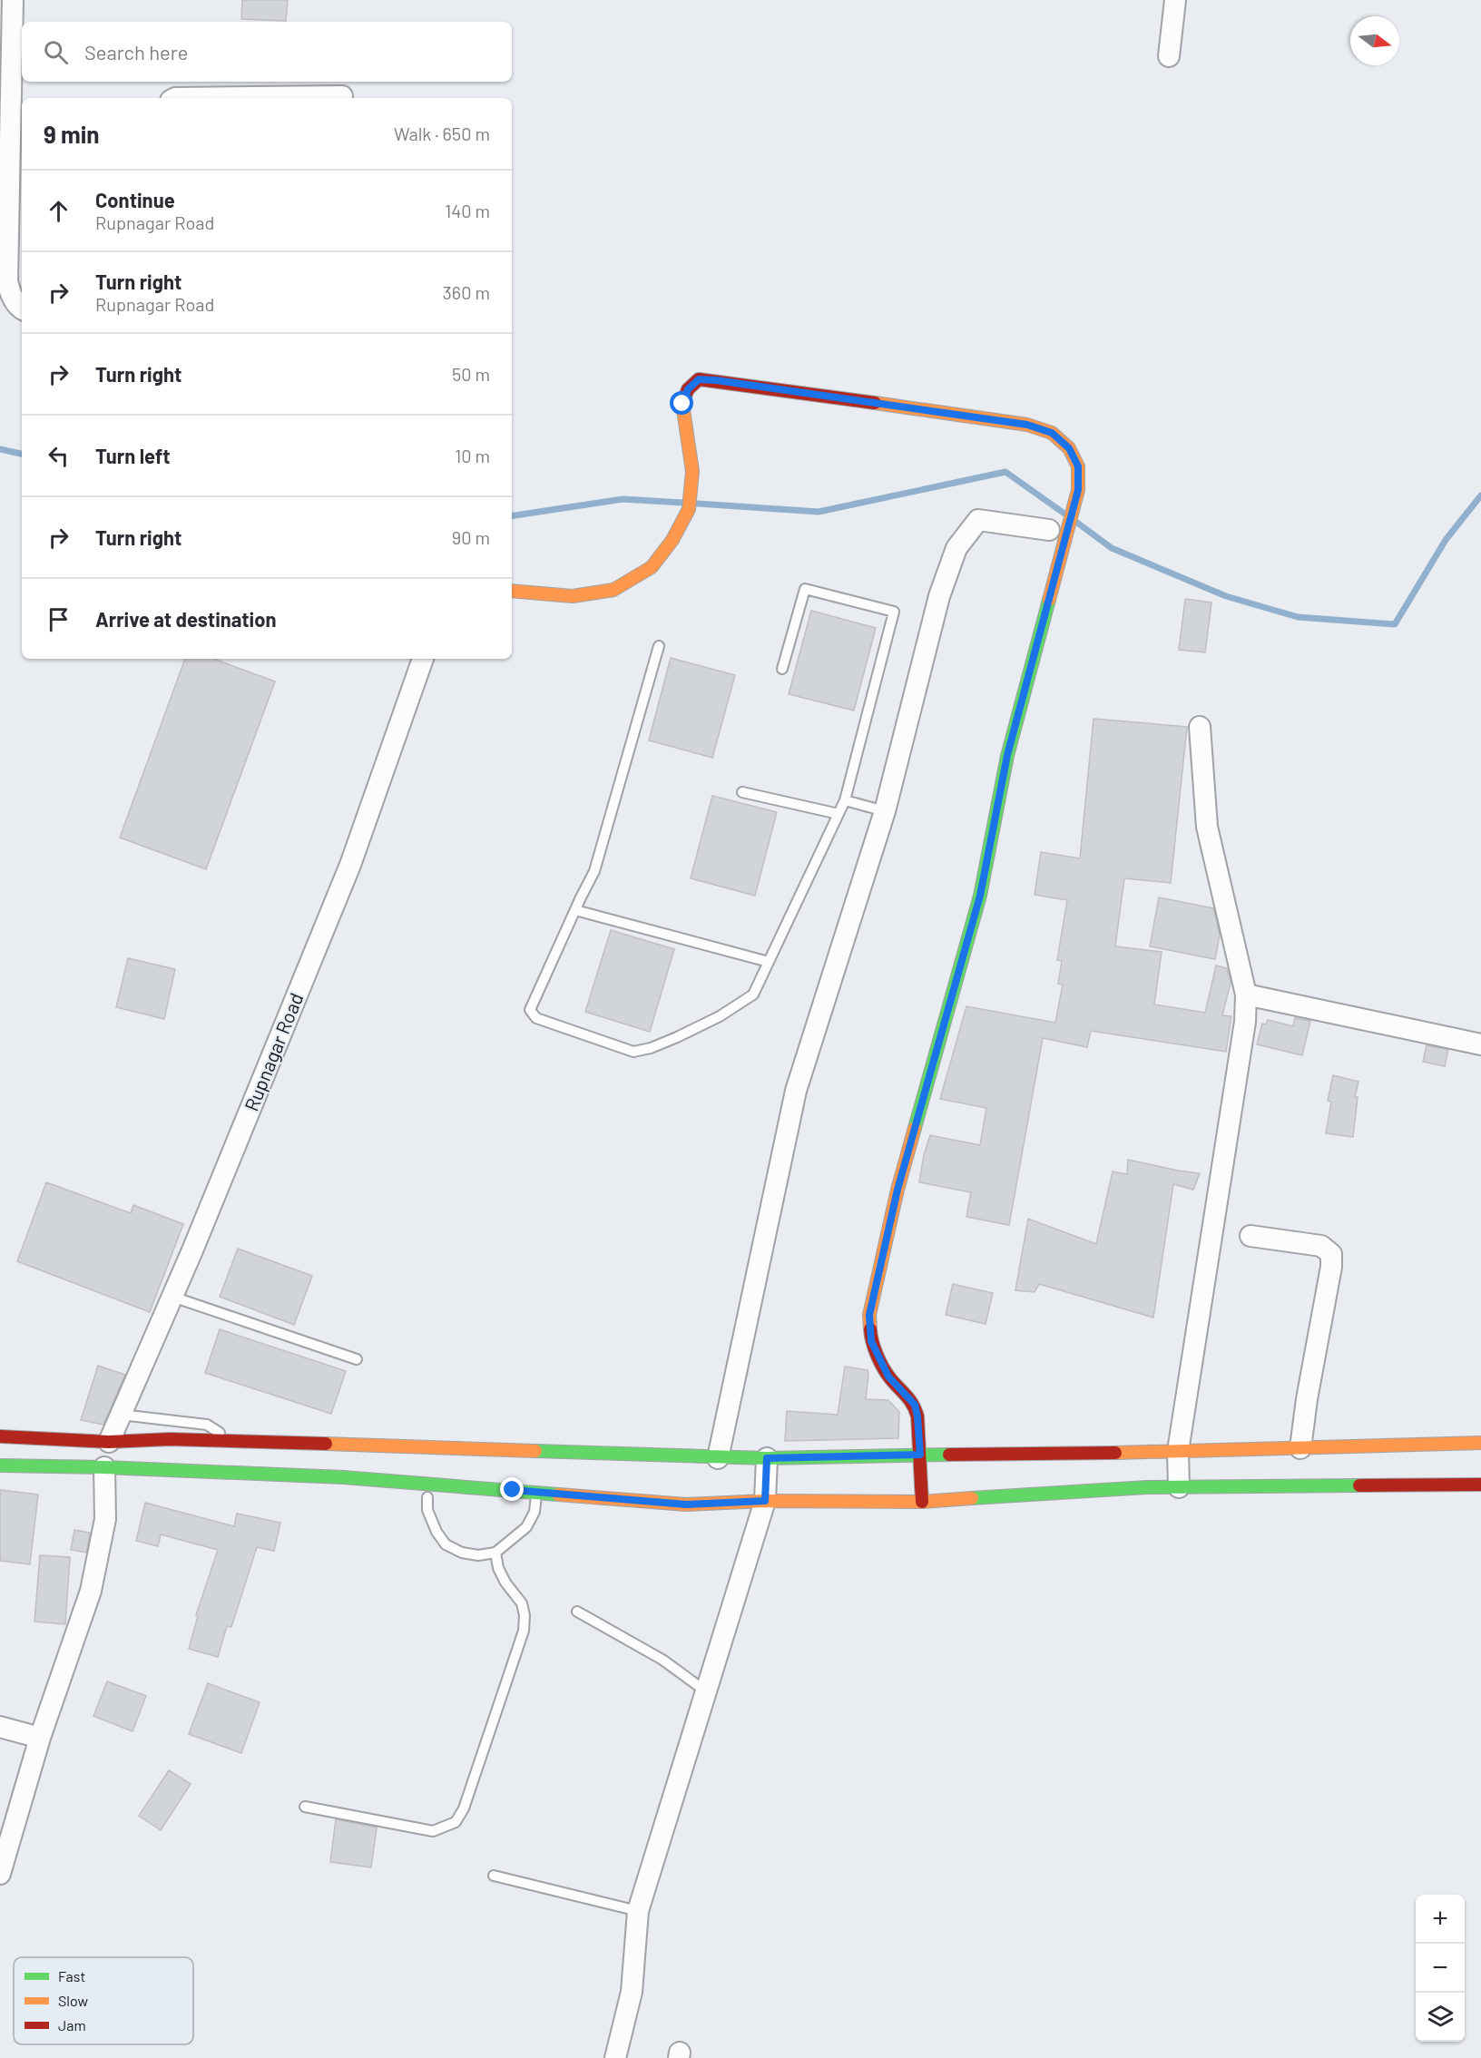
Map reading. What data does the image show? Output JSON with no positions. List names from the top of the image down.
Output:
{
  "streets": {
    "street": ["Rupnagar Road"]
  },
  "legend": ["Fast", "Slow", "Jam"],
  "north": "right",
  "page": {
    "search": "Search here",
    "heading": ["9 min", "Walk · 650 m"],
    "list": [
      ["Continue", "Rupnagar Road", "140 m"],
      ["Turn right", "Rupnagar Road", "360 m"],
      ["Turn right", "50 m"],
      ["Turn left", "10 m"],
      ["Turn right", "90 m"],
      "Arrive at destination"
    ],
    "map_buttons": ["+", "−"]
  }
}
